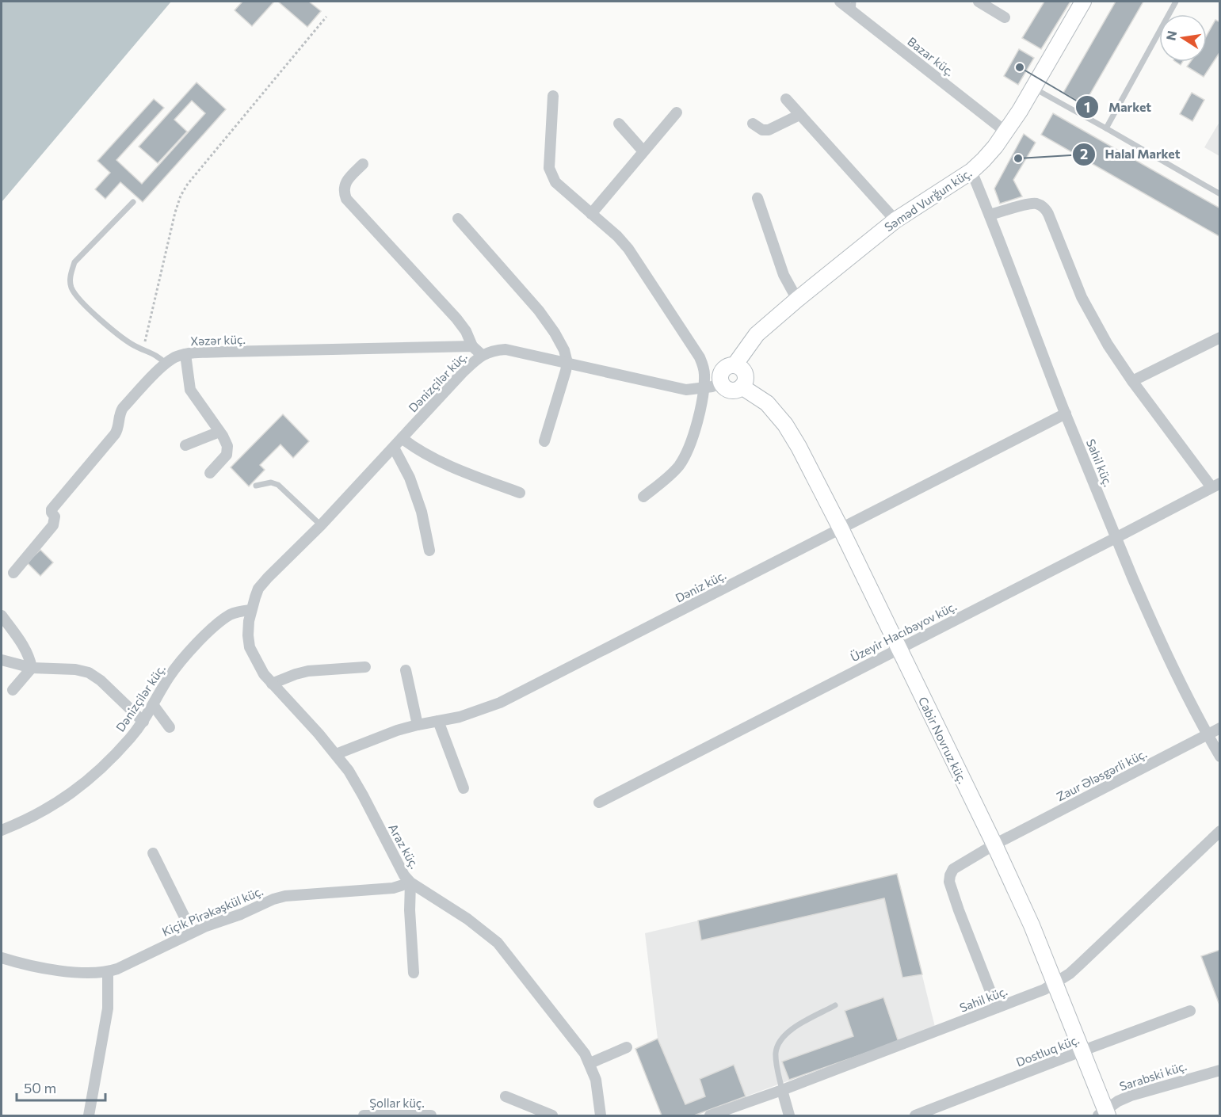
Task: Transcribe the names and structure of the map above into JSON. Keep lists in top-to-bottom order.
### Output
{
  "streets": {
    "main road": ["Səməd Vurğun küç.", "Cabir Novruz küç."],
    "street": [
      "Bazar küç.",
      "Xəzər küç.",
      "Dәnizçilәr küç.",
      "Sahil küç.",
      "Dәniz küç.",
      "Üzeyir Hacıbəyov küç.",
      "Dənizçilər küç.",
      "Zaur Ələsgərli küç.",
      "Araz küç.",
      "Kiçik Pirəkəşkül küç.",
      "Dostluq küç.",
      "Sarabski küç.",
      "Şollar küç."
    ]
  },
  "crossings": [
    ["Bazar küç.", "Səməd Vurğun küç."],
    ["Səməd Vurğun küç.", "Dәnizçilәr küç."],
    ["Səməd Vurğun küç.", "Sahil küç."],
    ["Səməd Vurğun küç.", "Cabir Novruz küç."],
    ["Dәnizçilәr küç.", "Dənizçilər küç."],
    ["Dәnizçilәr küç.", "Cabir Novruz küç."],
    ["Dәnizçilәr küç.", "Araz küç."],
    ["Sahil küç.", "Dәniz küç."],
    ["Sahil küç.", "Üzeyir Hacıbəyov küç."],
    ["Sahil küç.", "Cabir Novruz küç."],
    ["Sahil küç.", "Zaur Ələsgərli küç."],
    ["Dәniz küç.", "Cabir Novruz küç."],
    ["Dәniz küç.", "Araz küç."],
    ["Üzeyir Hacıbəyov küç.", "Cabir Novruz küç."],
    ["Dənizçilər küç.", "Araz küç."],
    ["Cabir Novruz küç.", "Zaur Ələsgərli küç."],
    ["Cabir Novruz küç.", "Dostluq küç."],
    ["Cabir Novruz küç.", "Sarabski küç."],
    ["Araz küç.", "Kiçik Pirəkəşkül küç."]
  ],
  "places": ["Market", "Halal Market"],
  "scale_bar": "50 m",
  "north": "left"
}
